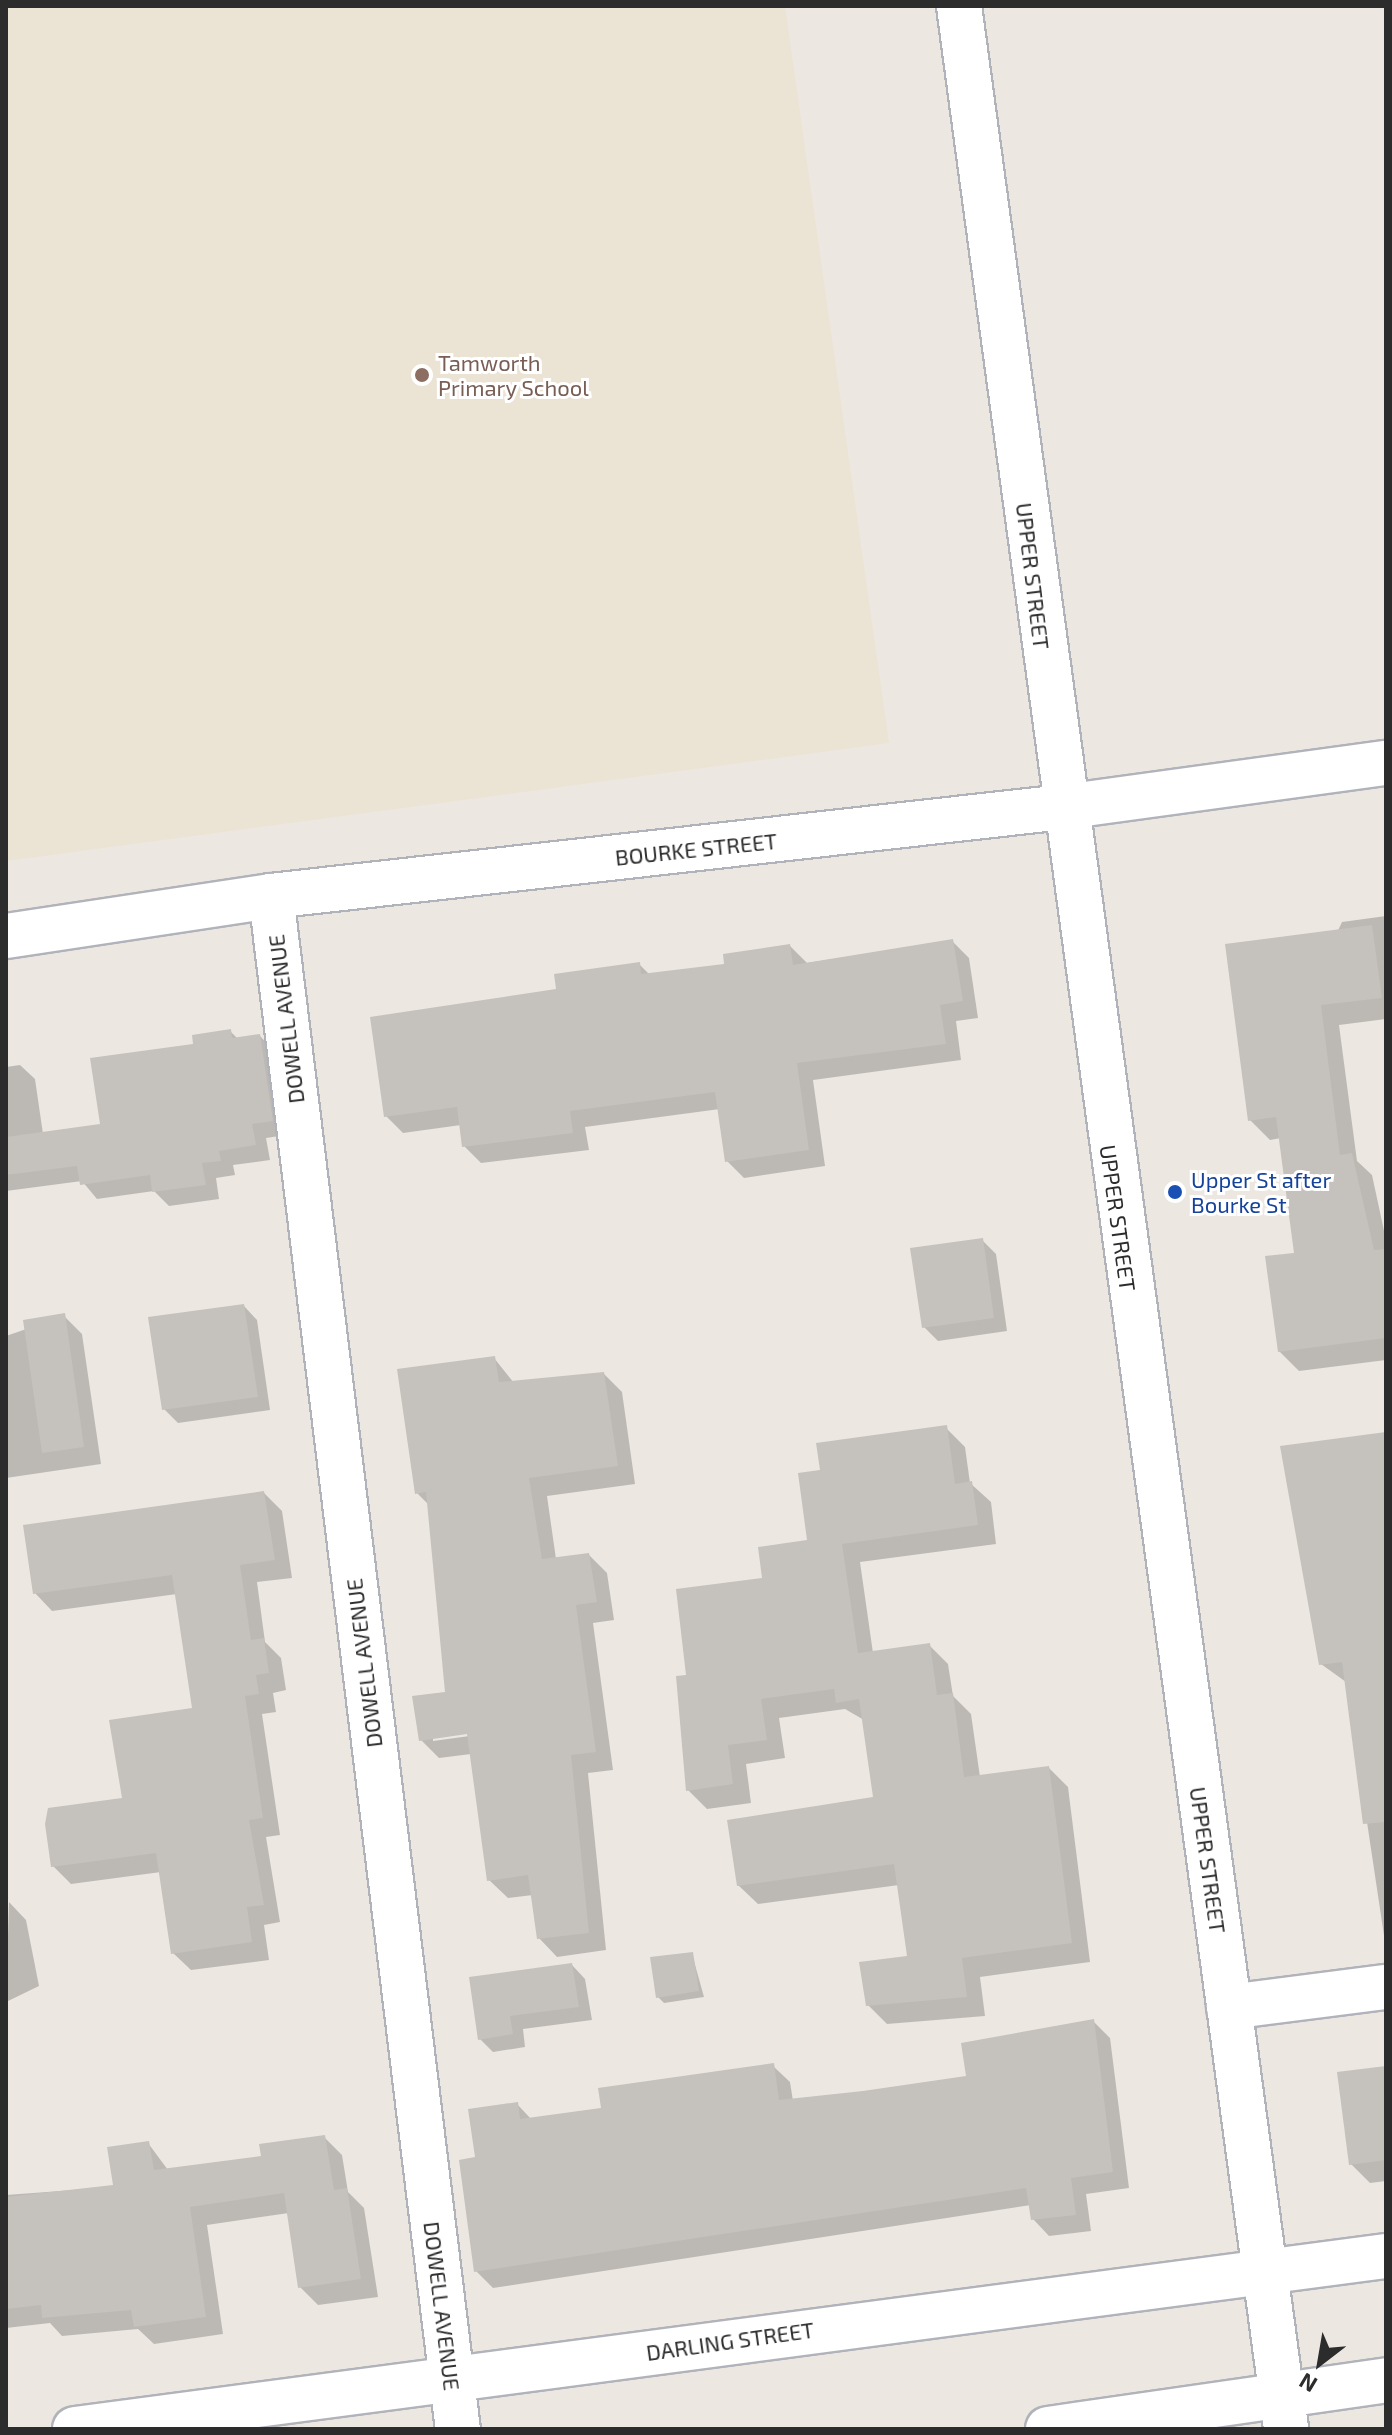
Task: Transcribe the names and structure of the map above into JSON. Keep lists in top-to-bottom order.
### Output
{
  "streets": {
    "street": [
      "UPPER STREET",
      "BOURKE STREET",
      "DOWELL AVENUE",
      "DARLING STREET"
    ]
  },
  "crossings": [
    ["UPPER STREET", "BOURKE STREET"],
    ["UPPER STREET", "DARLING STREET"],
    ["BOURKE STREET", "DOWELL AVENUE"],
    ["DOWELL AVENUE", "DARLING STREET"]
  ],
  "places": ["Tamworth Primary School", "Upper St after Bourke St"],
  "north": "bottom left"
}
